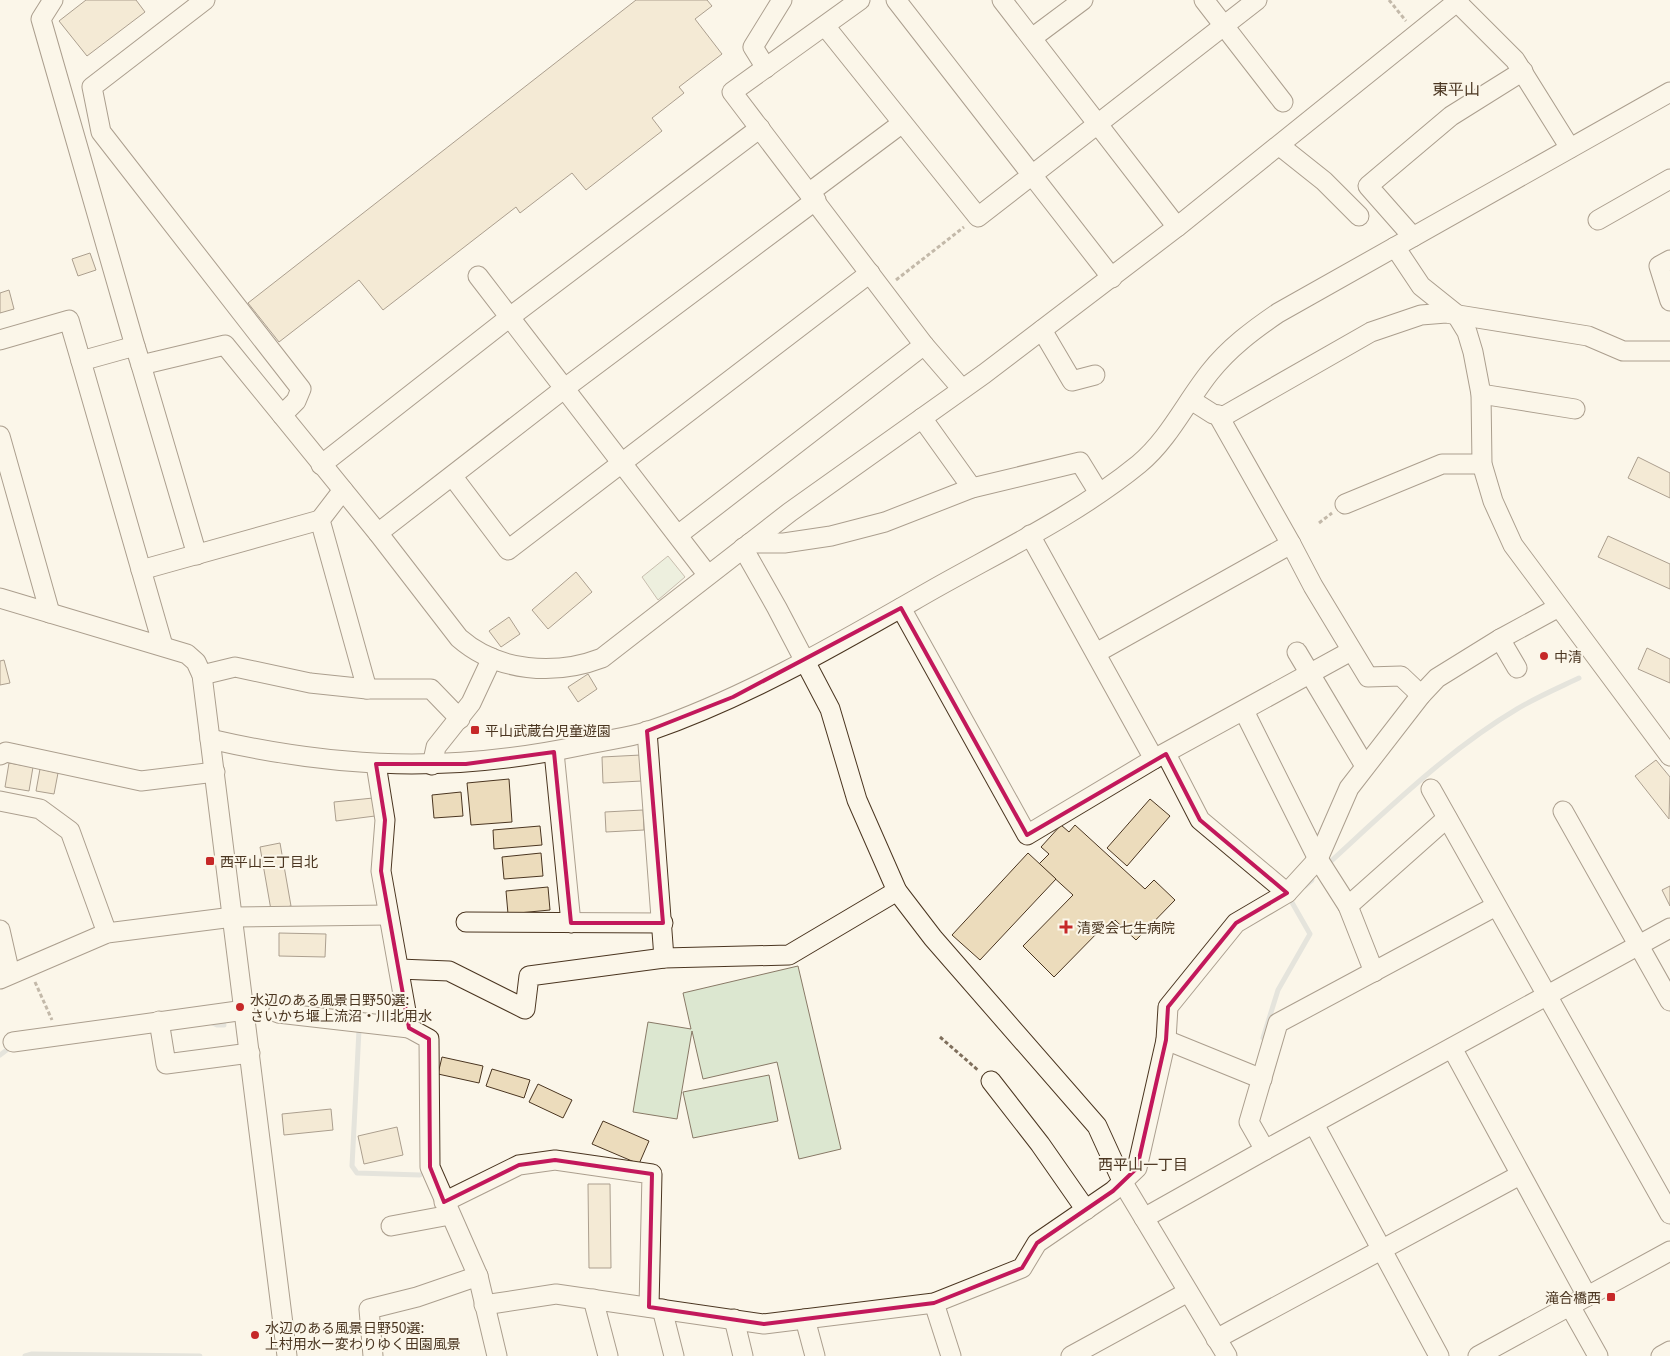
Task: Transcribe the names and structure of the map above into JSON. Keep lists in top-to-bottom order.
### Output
{
  "districts": ["東平山", "西平山一丁目"],
  "places": {
    "other": ["中清", "水辺のある風景日野50選: さいかち堰上流沼・川北用水", "水辺のある風景日野50選: 上村用水ー変わりゆく田園風景"],
    "transit": ["平山武蔵台児童遊園", "西平山三丁目北", "滝合橋西"],
    "health": ["清愛会七生病院"]
  }
}
